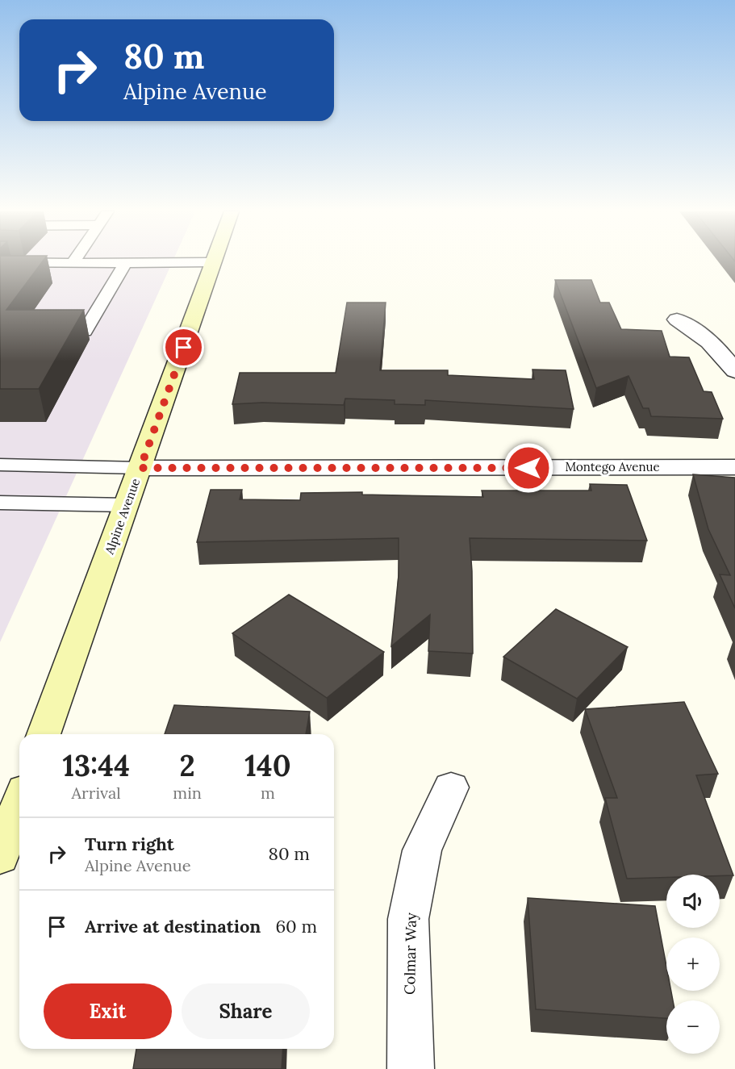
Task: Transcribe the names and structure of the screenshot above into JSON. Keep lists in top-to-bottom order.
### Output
{
  "streets": {
    "street": ["Montego Avenue", "Alpine Avenue", "Colmar Way"]
  },
  "crossings": [
    ["Montego Avenue", "Alpine Avenue"]
  ],
  "page": {
    "turn": ["80 m", "Alpine Avenue"],
    "eta": [
      "13:44",
      "Arrival",
      "2",
      "min",
      "140",
      "m"
    ],
    "list": [
      {
        "name": "Turn right",
        "note": "Alpine Avenue",
        "value": "80 m"
      },
      {
        "name": "Arrive at destination",
        "value": "60 m"
      }
    ],
    "map_buttons": ["+", "−"],
    "buttons": ["Exit", "Share"]
  }
}
